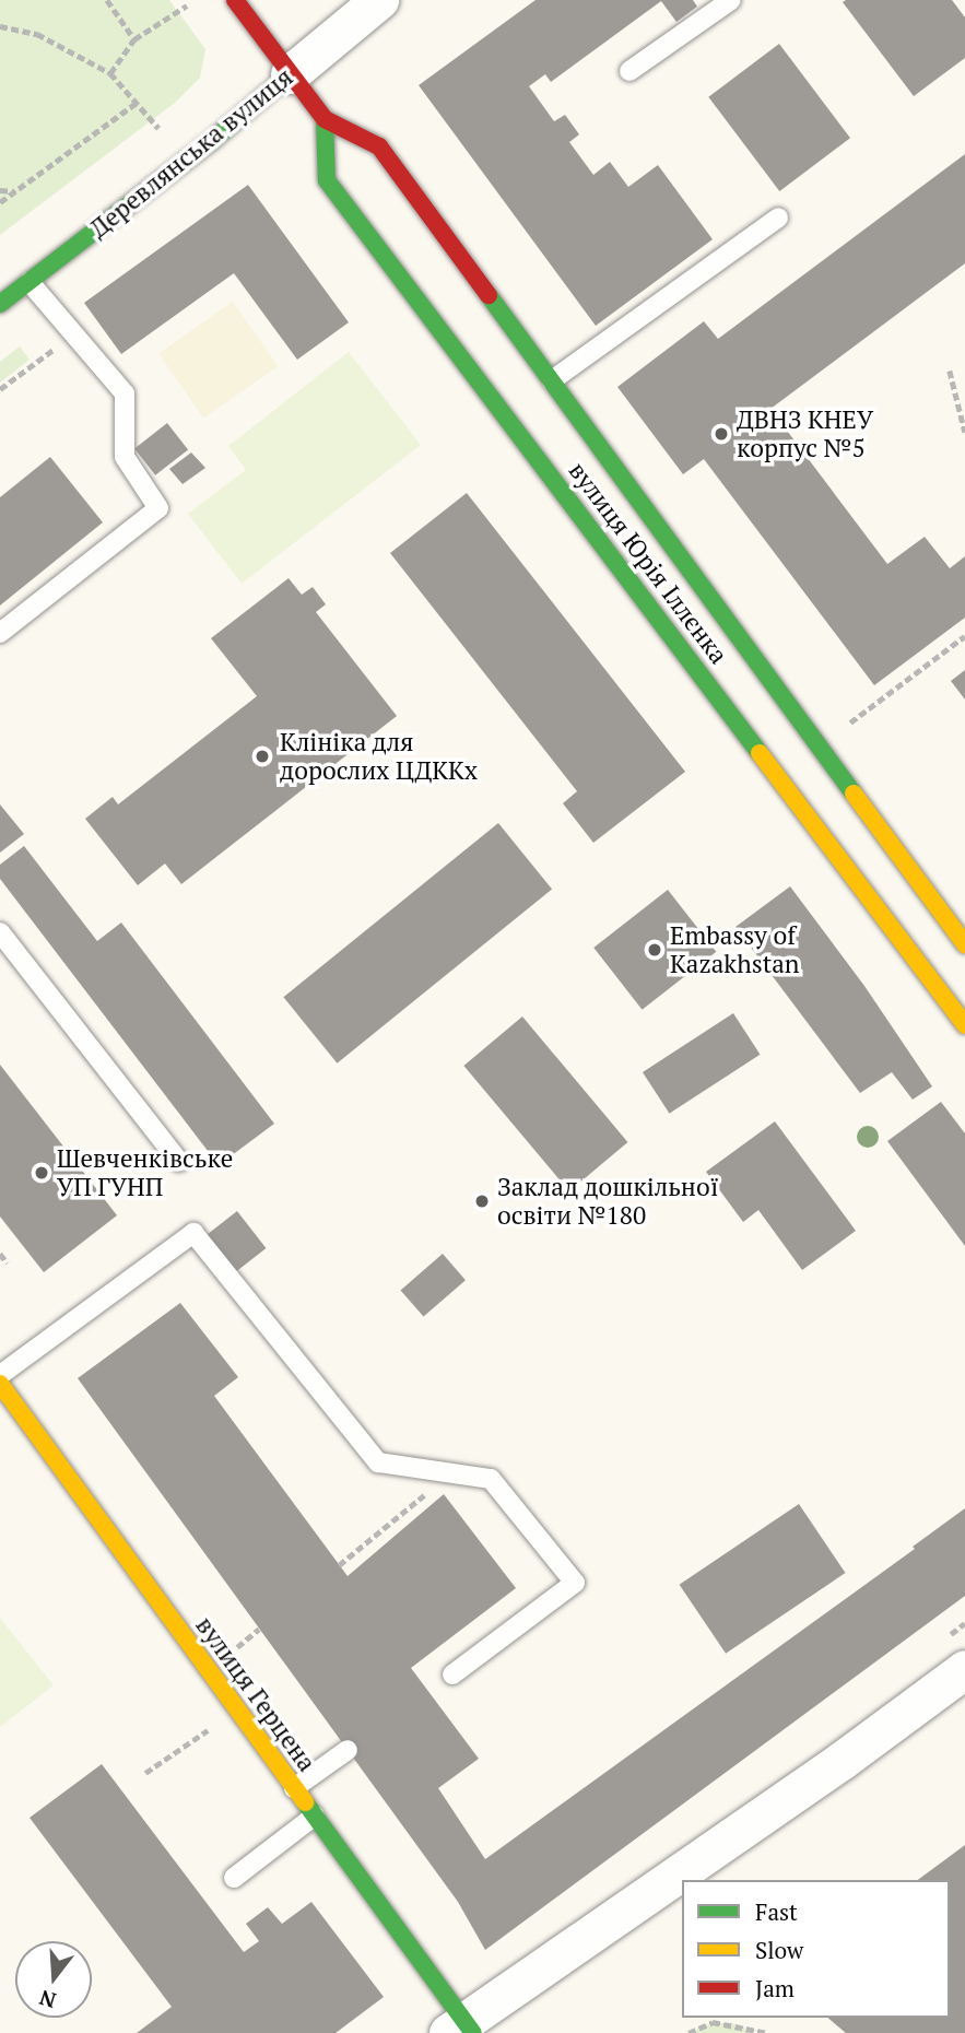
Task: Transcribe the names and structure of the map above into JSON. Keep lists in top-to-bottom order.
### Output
{
  "streets": {
    "main road": ["Деревлянська вулиця", "вулиця Юрія Іллєнка", "вулиця Герцена"]
  },
  "crossings": [
    ["Деревлянська вулиця", "вулиця Юрія Іллєнка"]
  ],
  "places": [
    "ДВНЗ КНЕУ корпус №5",
    "Клініка для дорослих ЦДККх",
    "Embassy of Kazakhstan",
    "Шевченківське УП ГУНП",
    "Заклад дошкільної освіти №180"
  ],
  "legend": ["Fast", "Slow", "Jam"],
  "north": "bottom"
}
